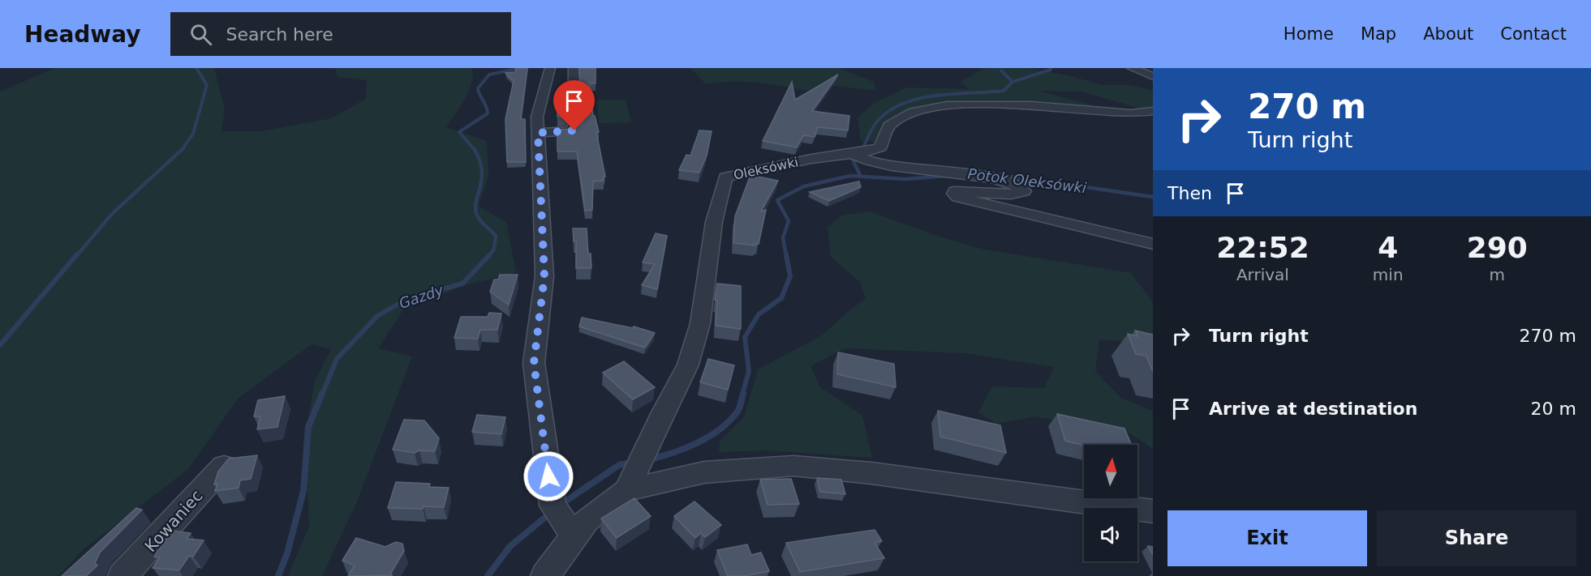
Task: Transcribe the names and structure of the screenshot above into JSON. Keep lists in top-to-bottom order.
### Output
{
  "streets": {
    "street": ["Oleksówki", "Kowaniec"]
  },
  "water": ["Potok Oleksówki", "Gazdy"],
  "north": "top",
  "page": {
    "header": "Headway",
    "search": "Search here",
    "nav": [
      "Home",
      "Map",
      "About",
      "Contact"
    ],
    "turn": ["270 m", "Turn right"],
    "then": "Then",
    "eta": [
      "22:52",
      "Arrival",
      "4",
      "min",
      "290",
      "m"
    ],
    "list": [
      {
        "name": "Turn right",
        "value": "270 m"
      },
      {
        "name": "Arrive at destination",
        "value": "20 m"
      }
    ],
    "buttons": ["Exit", "Share"]
  }
}
